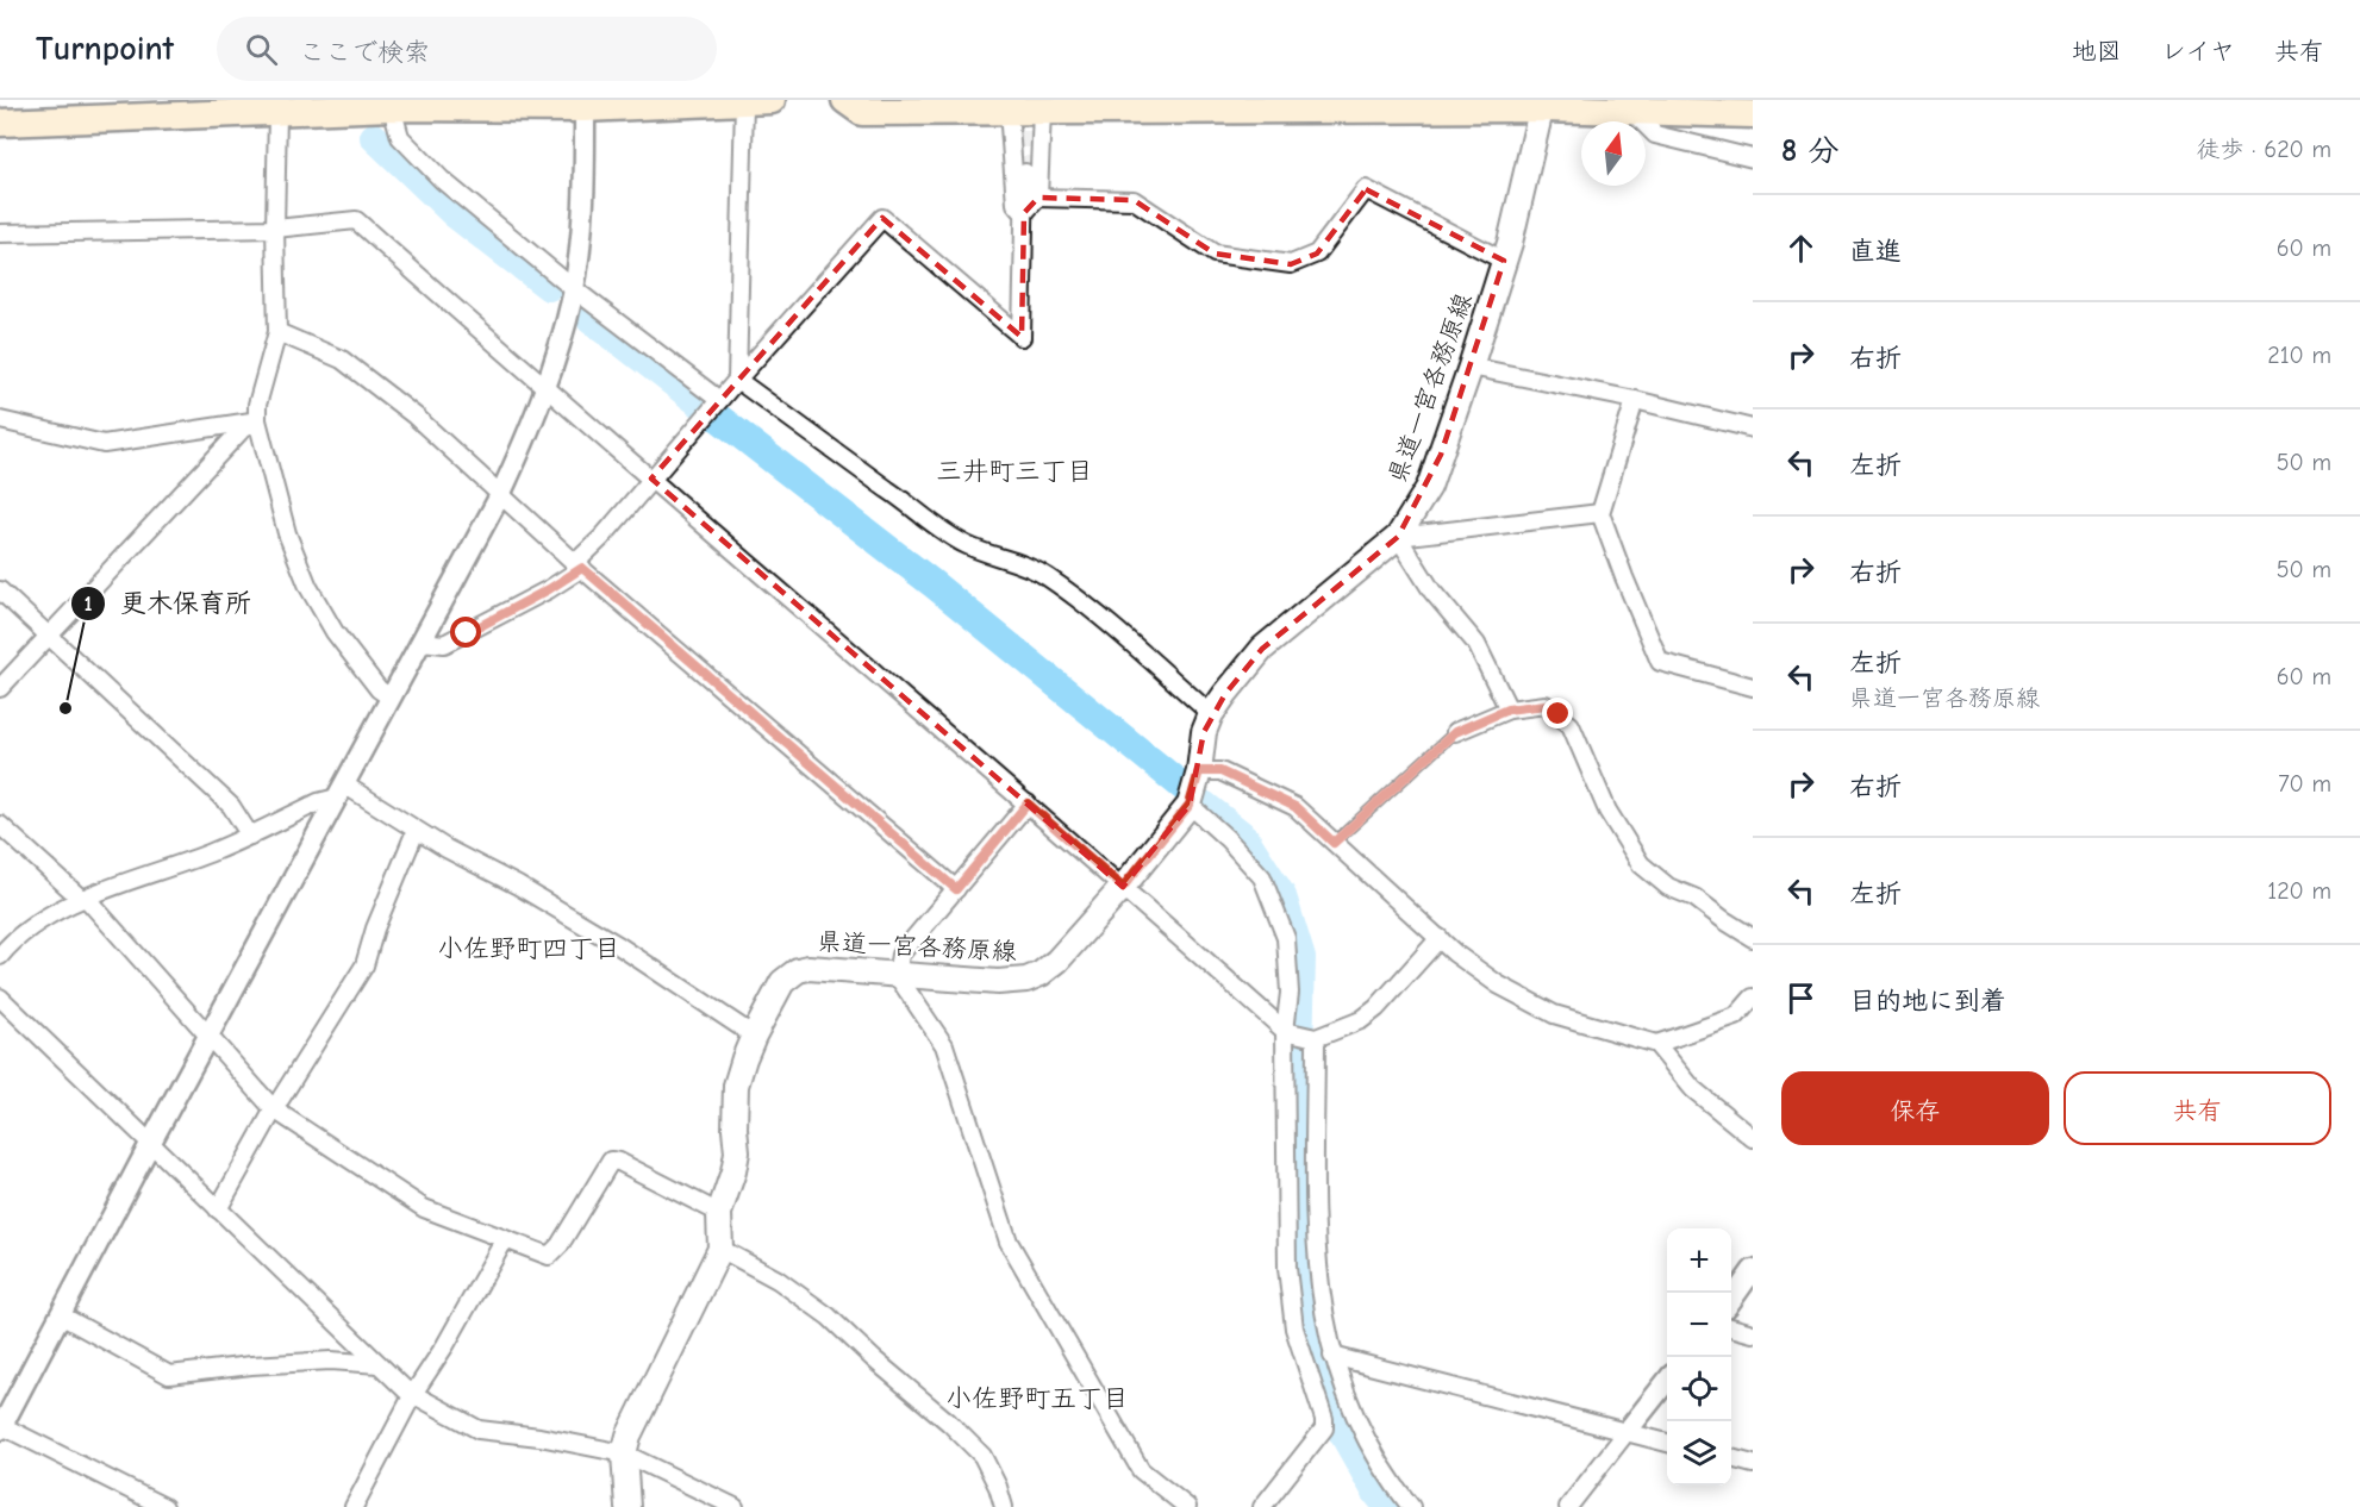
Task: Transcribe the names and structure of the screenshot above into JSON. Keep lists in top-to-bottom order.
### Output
{
  "streets": {
    "main road": ["県道一宮各務原線"]
  },
  "districts": ["三井町三丁目", "小佐野町四丁目", "小佐野町五丁目"],
  "places": ["更木保育所"],
  "north": "top",
  "page": {
    "header": "Turnpoint",
    "search": "ここで検索",
    "nav": ["地図", "レイヤ", "共有"],
    "heading": ["8 分", "徒歩 · 620 m"],
    "list": [
      ["直進", "60 m"],
      ["右折", "210 m"],
      ["左折", "50 m"],
      ["右折", "50 m"],
      ["左折", "県道一宮各務原線", "60 m"],
      ["右折", "70 m"],
      ["左折", "120 m"],
      "目的地に到着"
    ],
    "buttons": ["保存", "共有"],
    "map_buttons": ["+", "−"]
  }
}
